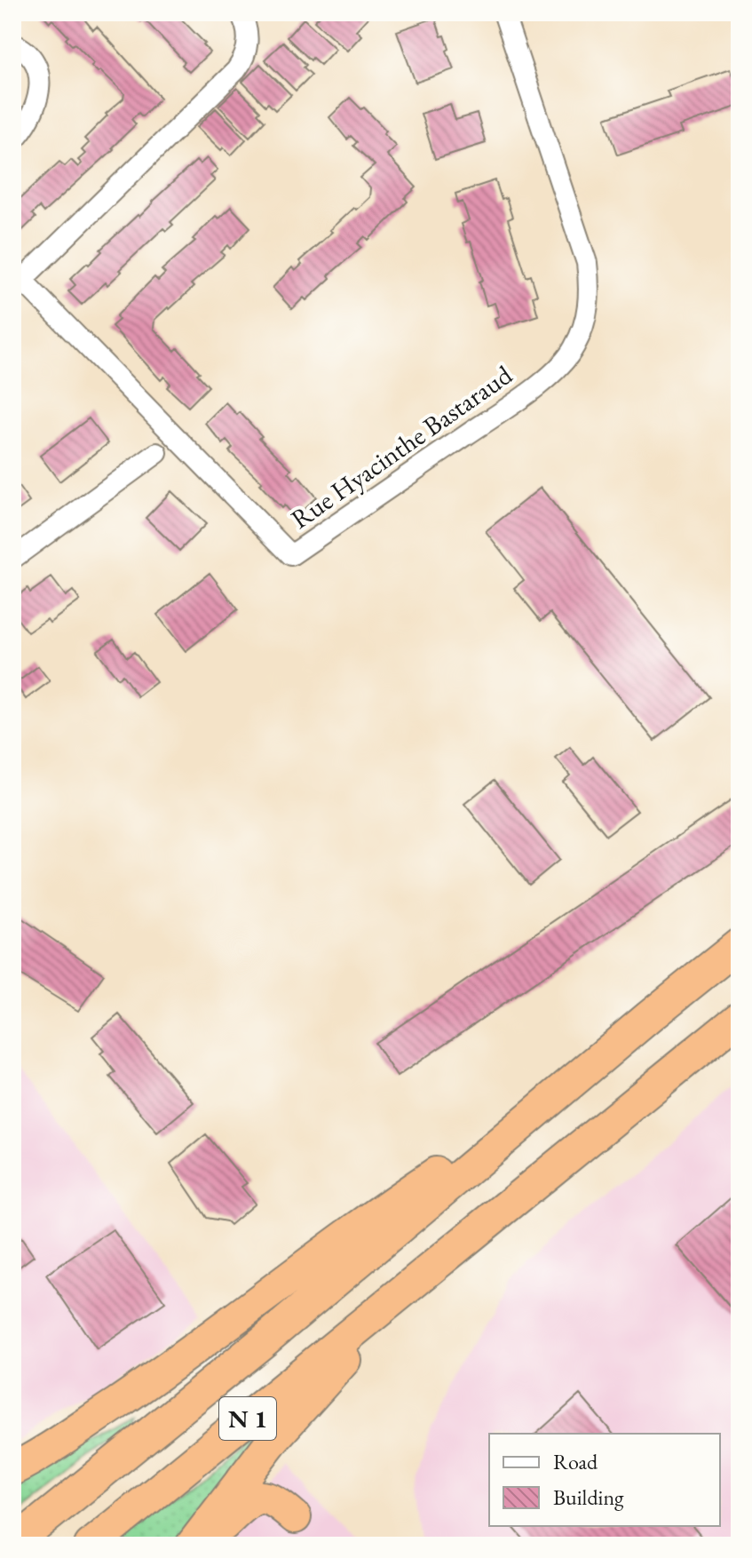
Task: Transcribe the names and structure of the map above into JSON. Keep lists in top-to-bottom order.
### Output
{
  "streets": {
    "highway": ["N 1"],
    "street": ["Rue Hyacinthe Bastaraud"]
  },
  "legend": ["Road", "Building"]
}
